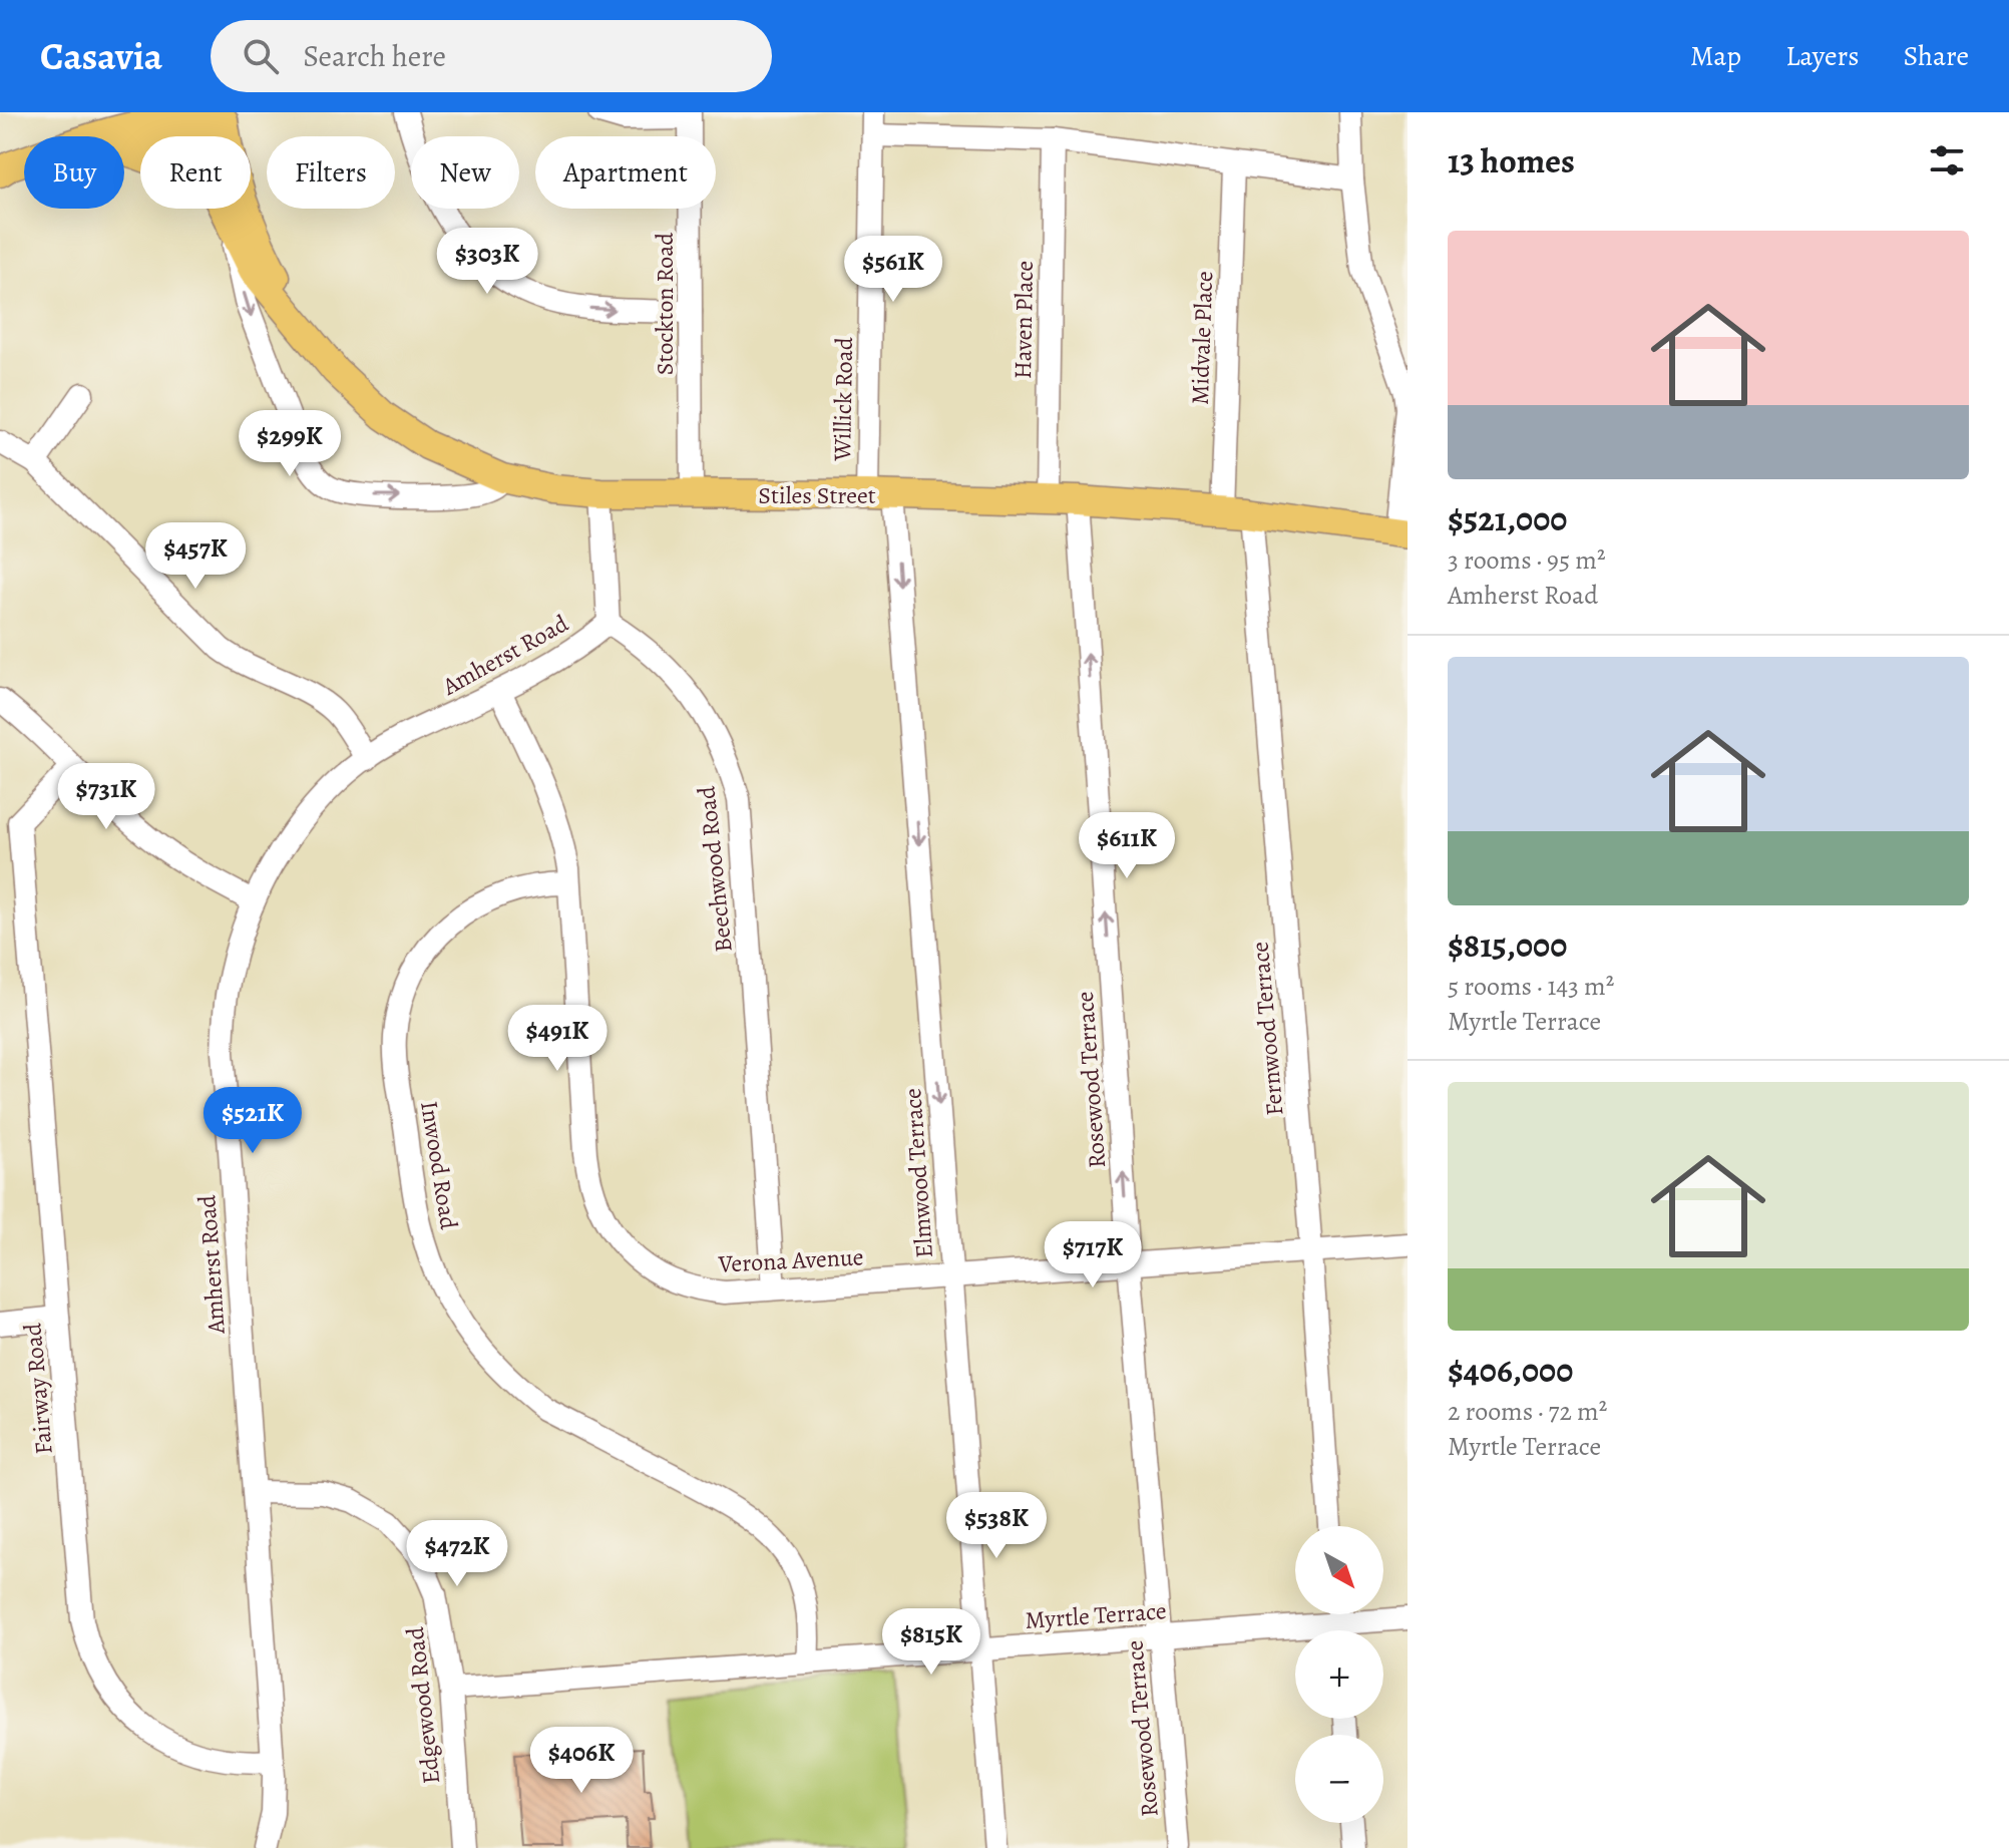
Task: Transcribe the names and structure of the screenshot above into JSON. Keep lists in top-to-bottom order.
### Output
{
  "streets": {
    "main road": ["Stiles Street"],
    "street": [
      "Stockton Road",
      "Haven Place",
      "Midvale Place",
      "Willick Road",
      "Amherst Road",
      "Beechwood Road",
      "Fernwood Terrace",
      "Rosewood Terrace",
      "Inwood Road",
      "Elmwood Terrace",
      "Verona Avenue",
      "Fairway Road",
      "Myrtle Terrace",
      "Edgewood Road"
    ]
  },
  "crossings": [
    ["Stockton Road", "Stiles Street"],
    ["Haven Place", "Stiles Street"],
    ["Midvale Place", "Stiles Street"],
    ["Willick Road", "Stiles Street"],
    ["Willick Road", "Elmwood Terrace"],
    ["Stiles Street", "Fernwood Terrace"],
    ["Stiles Street", "Rosewood Terrace"],
    ["Stiles Street", "Elmwood Terrace"],
    ["Amherst Road", "Beechwood Road"],
    ["Amherst Road", "Verona Avenue"],
    ["Amherst Road", "Fairway Road"],
    ["Amherst Road", "Edgewood Road"],
    ["Beechwood Road", "Verona Avenue"],
    ["Fernwood Terrace", "Verona Avenue"],
    ["Rosewood Terrace", "Verona Avenue"],
    ["Rosewood Terrace", "Myrtle Terrace"],
    ["Inwood Road", "Verona Avenue"],
    ["Inwood Road", "Myrtle Terrace"],
    ["Elmwood Terrace", "Verona Avenue"],
    ["Elmwood Terrace", "Myrtle Terrace"],
    ["Myrtle Terrace", "Edgewood Road"]
  ],
  "one_way": ["Rosewood Terrace", "Elmwood Terrace"],
  "north": "bottom right",
  "page": {
    "header": "Casavia",
    "search": "Search here",
    "nav": ["Map", "Layers", "Share"],
    "heading": "13 homes",
    "chip": [
      "Buy",
      "Rent",
      "Filters",
      "New",
      "Apartment"
    ],
    "list": [
      {
        "name": "$521,000",
        "note": "3 rooms · 95 m² · Amherst Road"
      },
      {
        "name": "$815,000",
        "note": "5 rooms · 143 m² · Myrtle Terrace"
      },
      {
        "name": "$406,000",
        "note": "2 rooms · 72 m² · Myrtle Terrace"
      }
    ],
    "price": [
      "$303K",
      "$561K",
      "$299K",
      "$457K",
      "$731K",
      "$611K",
      "$491K",
      "$521K",
      "$717K",
      "$538K",
      "$472K",
      "$815K",
      "$406K"
    ],
    "map_buttons": ["+", "−"]
  }
}
